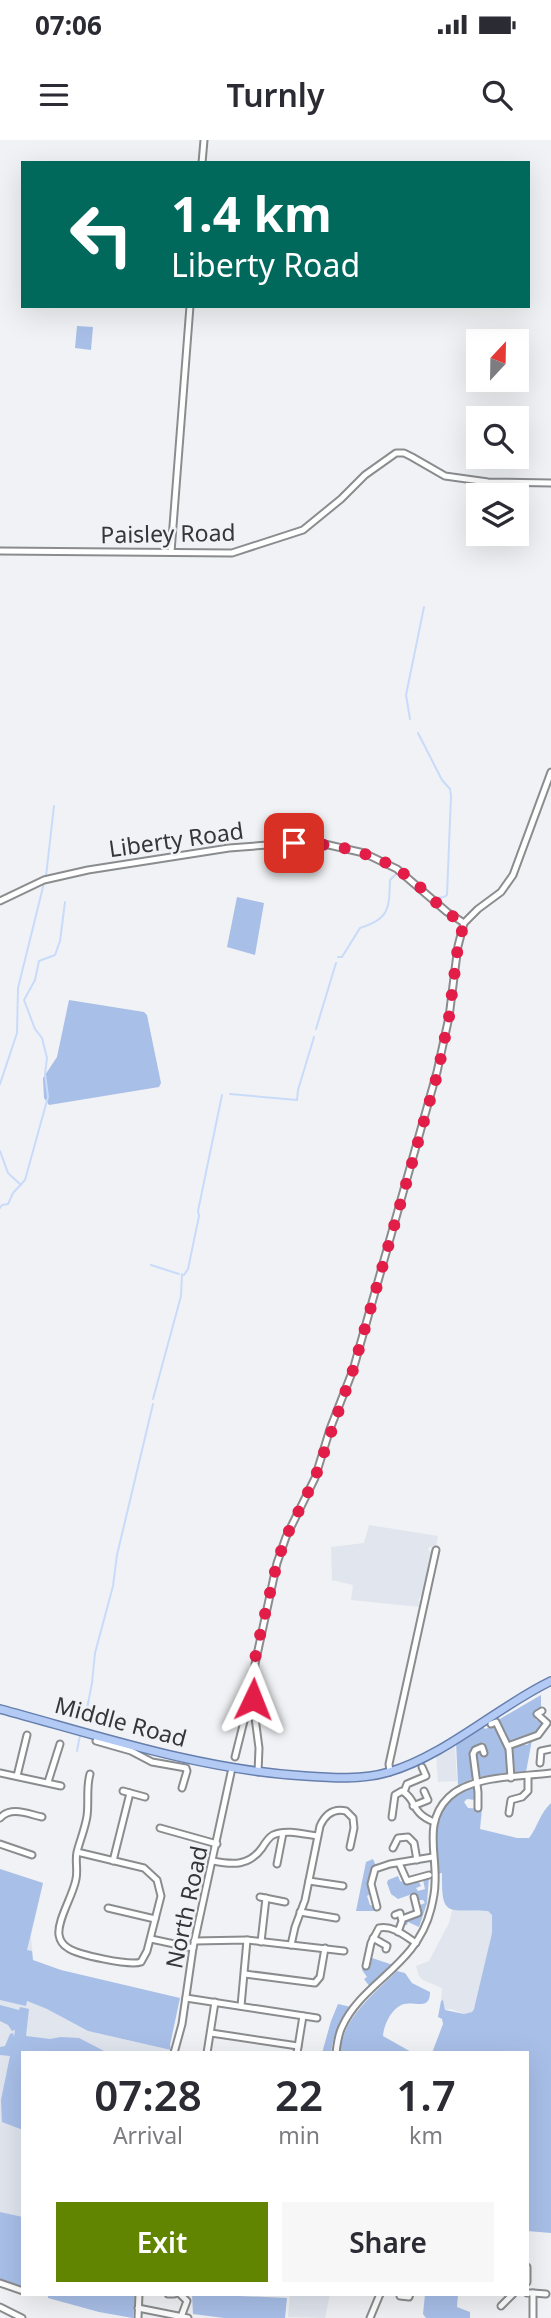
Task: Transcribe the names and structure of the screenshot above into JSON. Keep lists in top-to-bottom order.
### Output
{
  "streets": {
    "main road": ["Middle Road"],
    "street": ["Paisley Road", "Liberty Road", "North Road"]
  },
  "crossings": [
    ["Middle Road", "North Road"]
  ],
  "north": "top",
  "page": {
    "status": "07:06",
    "header": "Turnly",
    "turn": ["1.4 km", "Liberty Road"],
    "eta": [
      "07:28",
      "Arrival",
      "22",
      "min",
      "1.7",
      "km"
    ],
    "buttons": ["Exit", "Share"]
  }
}
